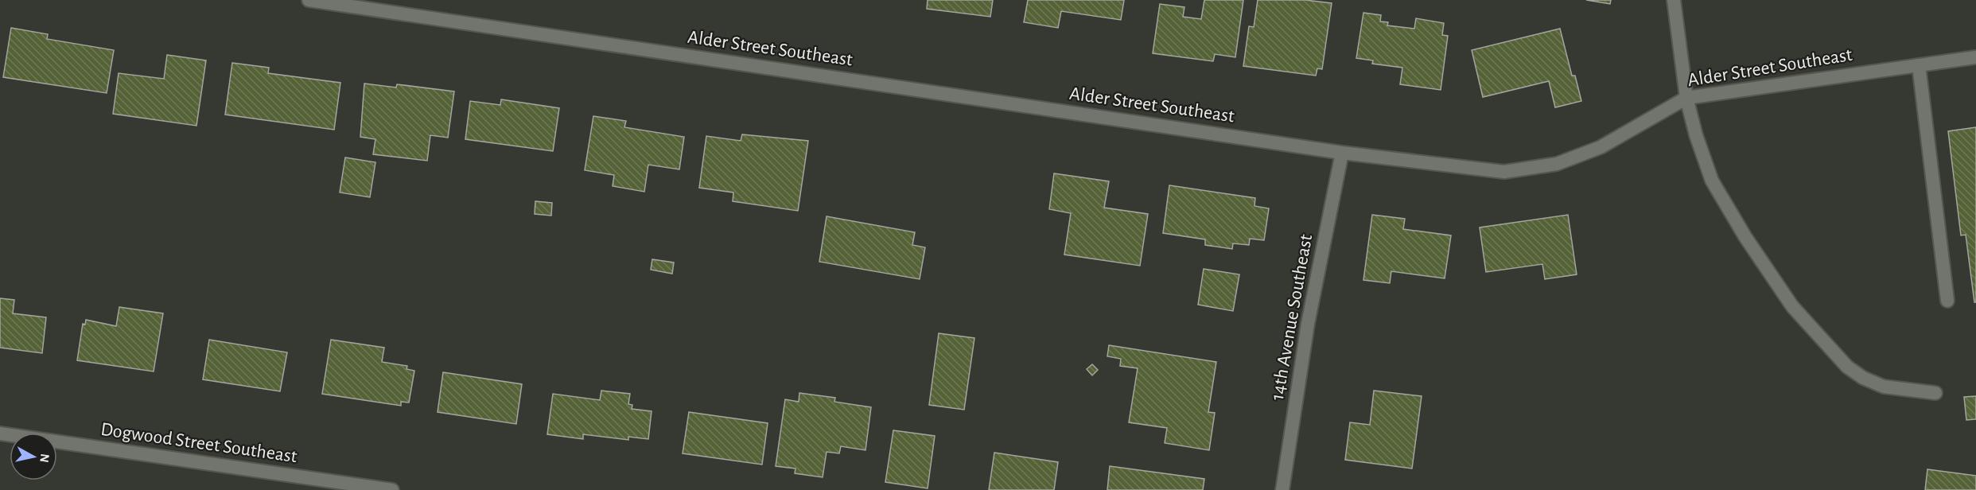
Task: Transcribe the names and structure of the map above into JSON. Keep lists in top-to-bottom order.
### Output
{
  "streets": {
    "street": ["Alder Street Southeast", "14th Avenue Southeast", "Dogwood Street Southeast"]
  },
  "crossings": [
    ["Alder Street Southeast", "14th Avenue Southeast"]
  ],
  "north": "right"
}
